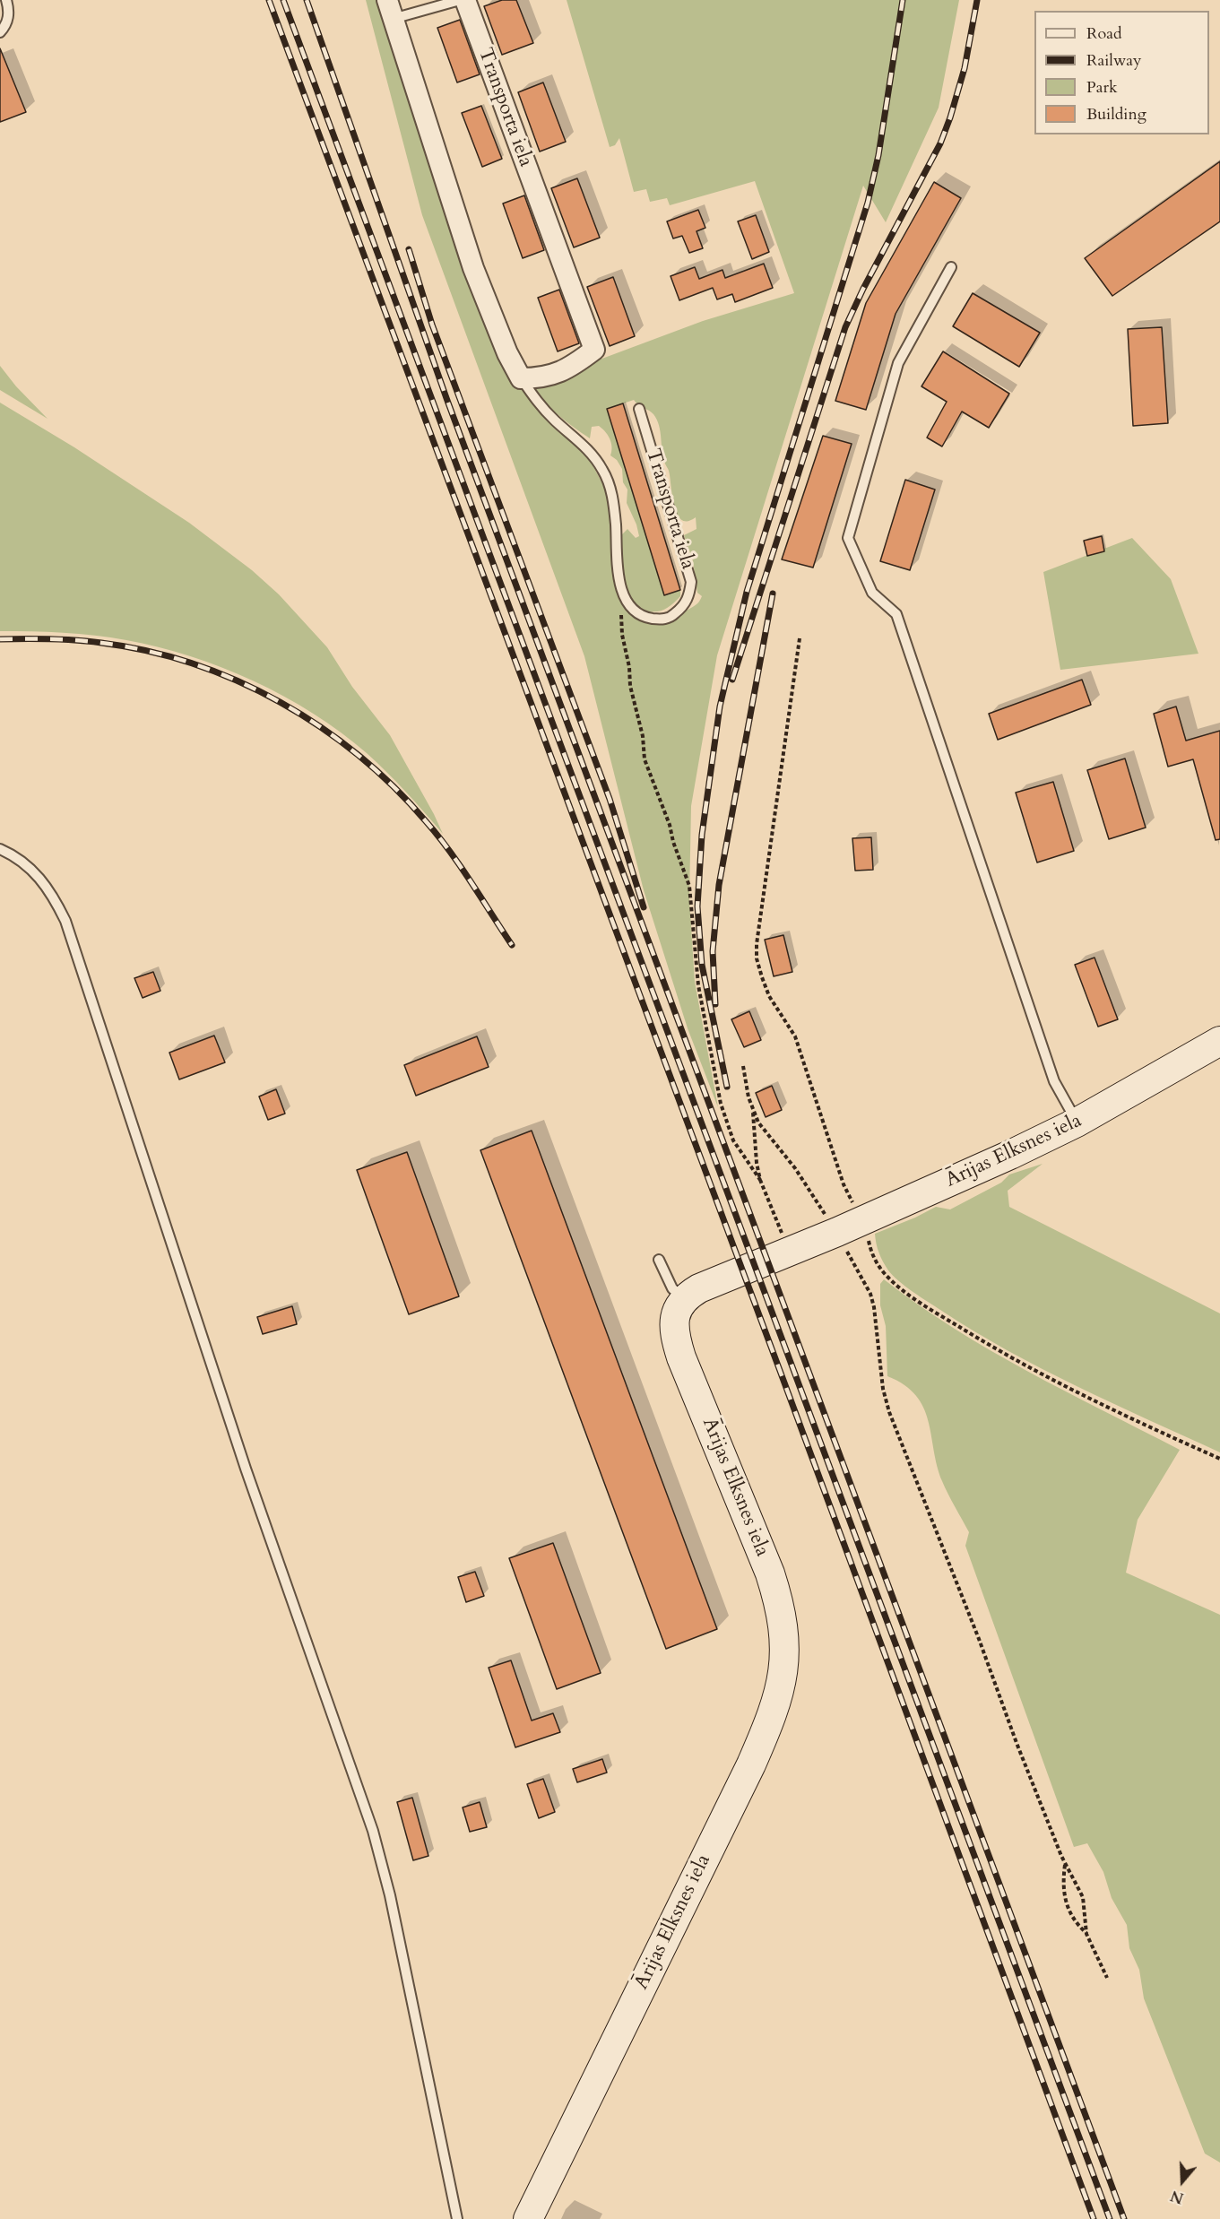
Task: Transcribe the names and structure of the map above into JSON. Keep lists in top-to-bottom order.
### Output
{
  "streets": {
    "street": ["Transporta iela", "Ārijas Elksnes iela"]
  },
  "legend": [
    "Road",
    "Railway",
    "Park",
    "Building"
  ],
  "north": "bottom"
}
